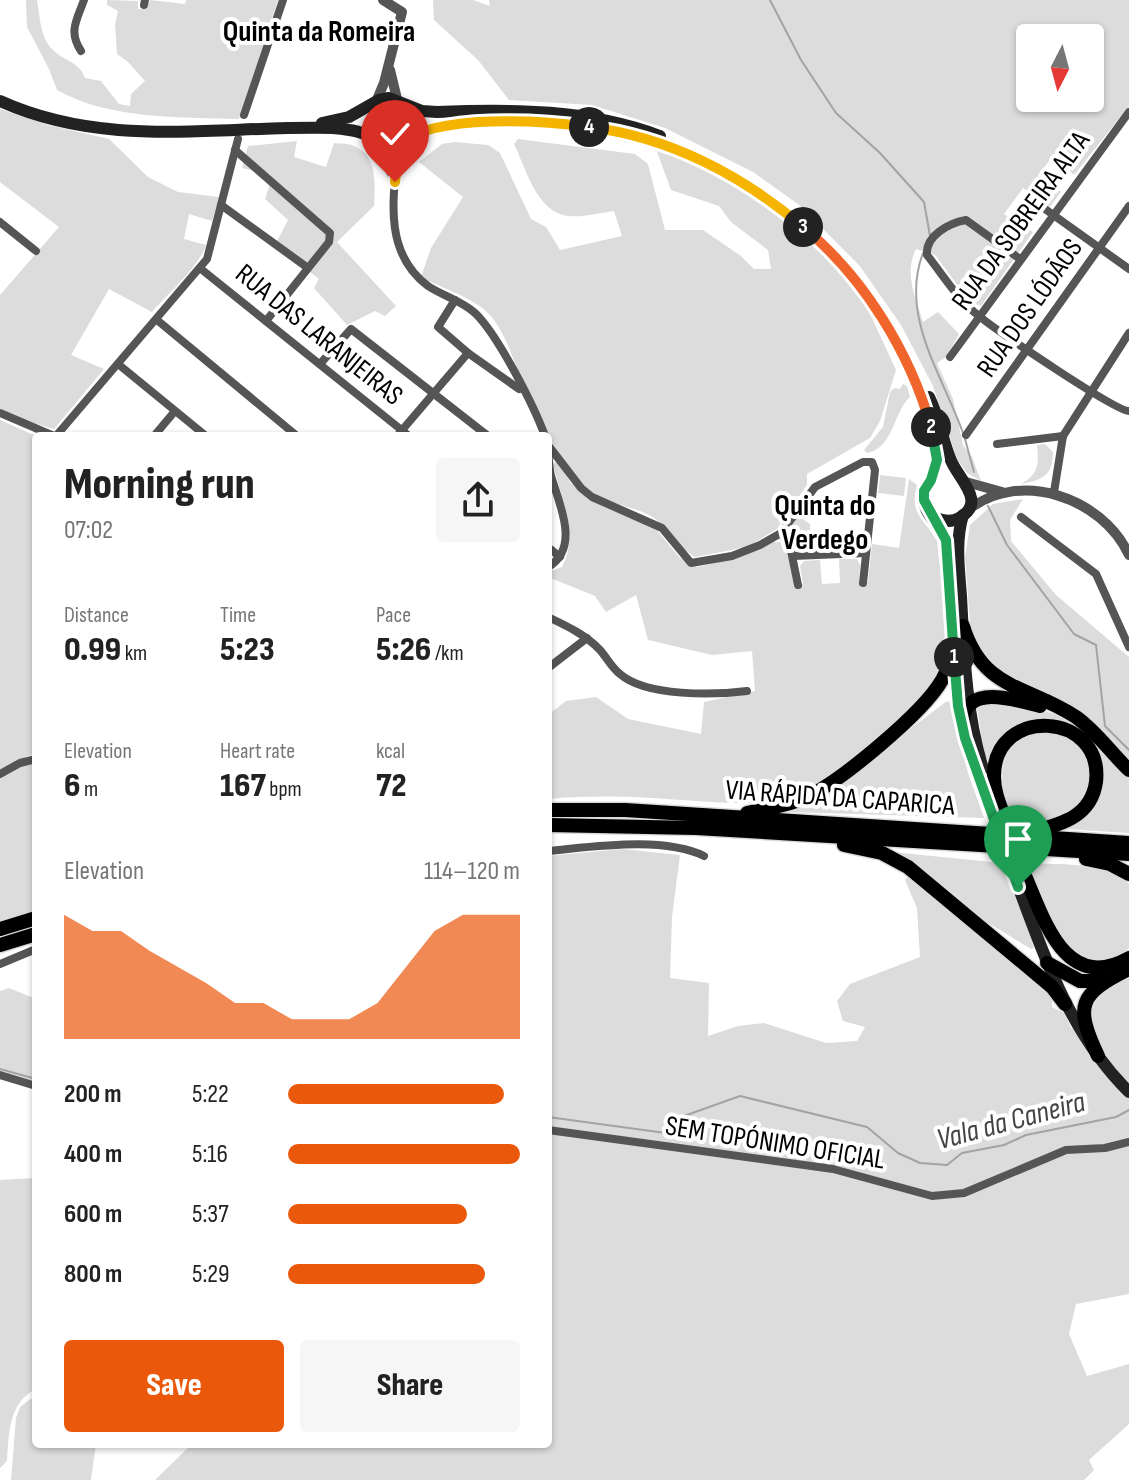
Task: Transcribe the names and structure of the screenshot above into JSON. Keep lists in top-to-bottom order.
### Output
{
  "streets": {
    "highway": ["VIA RÁPIDA DA CAPARICA"],
    "street": [
      "RUA DA SOBREIRA ALTA",
      "RUA DOS LÓDÃOS",
      "RUA DAS LARANJEIRAS",
      "SEM TOPÓNIMO OFICIAL"
    ]
  },
  "districts": ["Quinta da Romeira", "Quinta do Verdego"],
  "water": ["Vala da Caneira"],
  "north": "bottom",
  "page": {
    "pins": [
      "4",
      "3",
      "2",
      "1"
    ],
    "heading": ["Morning run", "07:02"],
    "stats": [
      ["Distance", "0.99 km"],
      ["Time", "5:23"],
      ["Pace", "5:26 /km"],
      ["Elevation", "6 m"],
      ["Heart rate", "167 bpm"],
      ["kcal", "72"]
    ],
    "chart": ["Elevation", "114–120 m"],
    "list": [
      {
        "name": "200 m",
        "note": "5:22"
      },
      {
        "name": "400 m",
        "note": "5:16"
      },
      {
        "name": "600 m",
        "note": "5:37"
      },
      {
        "name": "800 m",
        "note": "5:29"
      }
    ],
    "buttons": ["Save", "Share"]
  }
}
